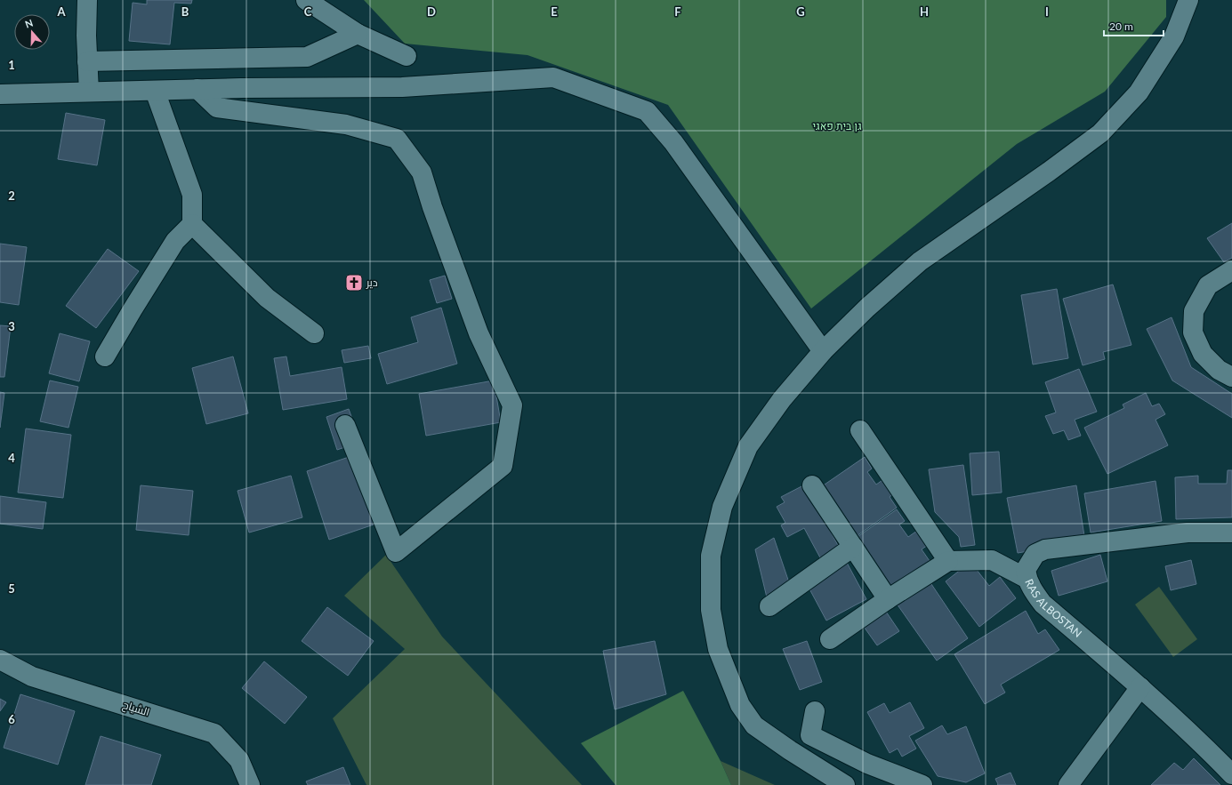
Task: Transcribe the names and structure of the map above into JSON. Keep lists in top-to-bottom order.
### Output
{
  "streets": {
    "street": ["RAS ALBOSTAN", "الشياح"]
  },
  "parks": ["גן בית פאגי"],
  "places": {
    "church": ["دير"]
  },
  "scale_bar": "20 m",
  "north": "top",
  "grid": {
    "columns": [
      "A",
      "B",
      "C",
      "D",
      "E",
      "F",
      "G",
      "H",
      "I"
    ],
    "rows": [
      "1",
      "2",
      "3",
      "4",
      "5",
      "6"
    ]
  }
}
